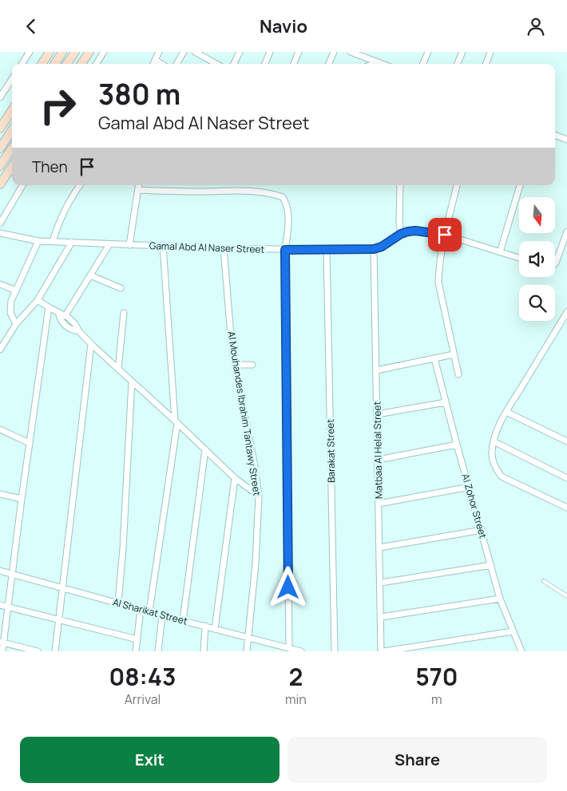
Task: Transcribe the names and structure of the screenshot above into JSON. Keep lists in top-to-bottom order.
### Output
{
  "streets": {
    "street": [
      "Gamal Abd Al Naser Street",
      "Al Mouhandes Ibrahim Tantawy Street",
      "Matbaa Al Helal Street",
      "Barakat Street",
      "Al Zohor Street",
      "Al Sharikat Street"
    ]
  },
  "crossings": [
    ["Gamal Abd Al Naser Street", "Al Mouhandes Ibrahim Tantawy Street"],
    ["Gamal Abd Al Naser Street", "Matbaa Al Helal Street"],
    ["Gamal Abd Al Naser Street", "Barakat Street"],
    ["Al Mouhandes Ibrahim Tantawy Street", "Al Sharikat Street"]
  ],
  "north": "bottom",
  "page": {
    "header": "Navio",
    "turn": ["380 m", "Gamal Abd Al Naser Street"],
    "then": "Then",
    "eta": [
      "08:43",
      "Arrival",
      "2",
      "min",
      "570",
      "m"
    ],
    "buttons": ["Exit", "Share"]
  }
}
